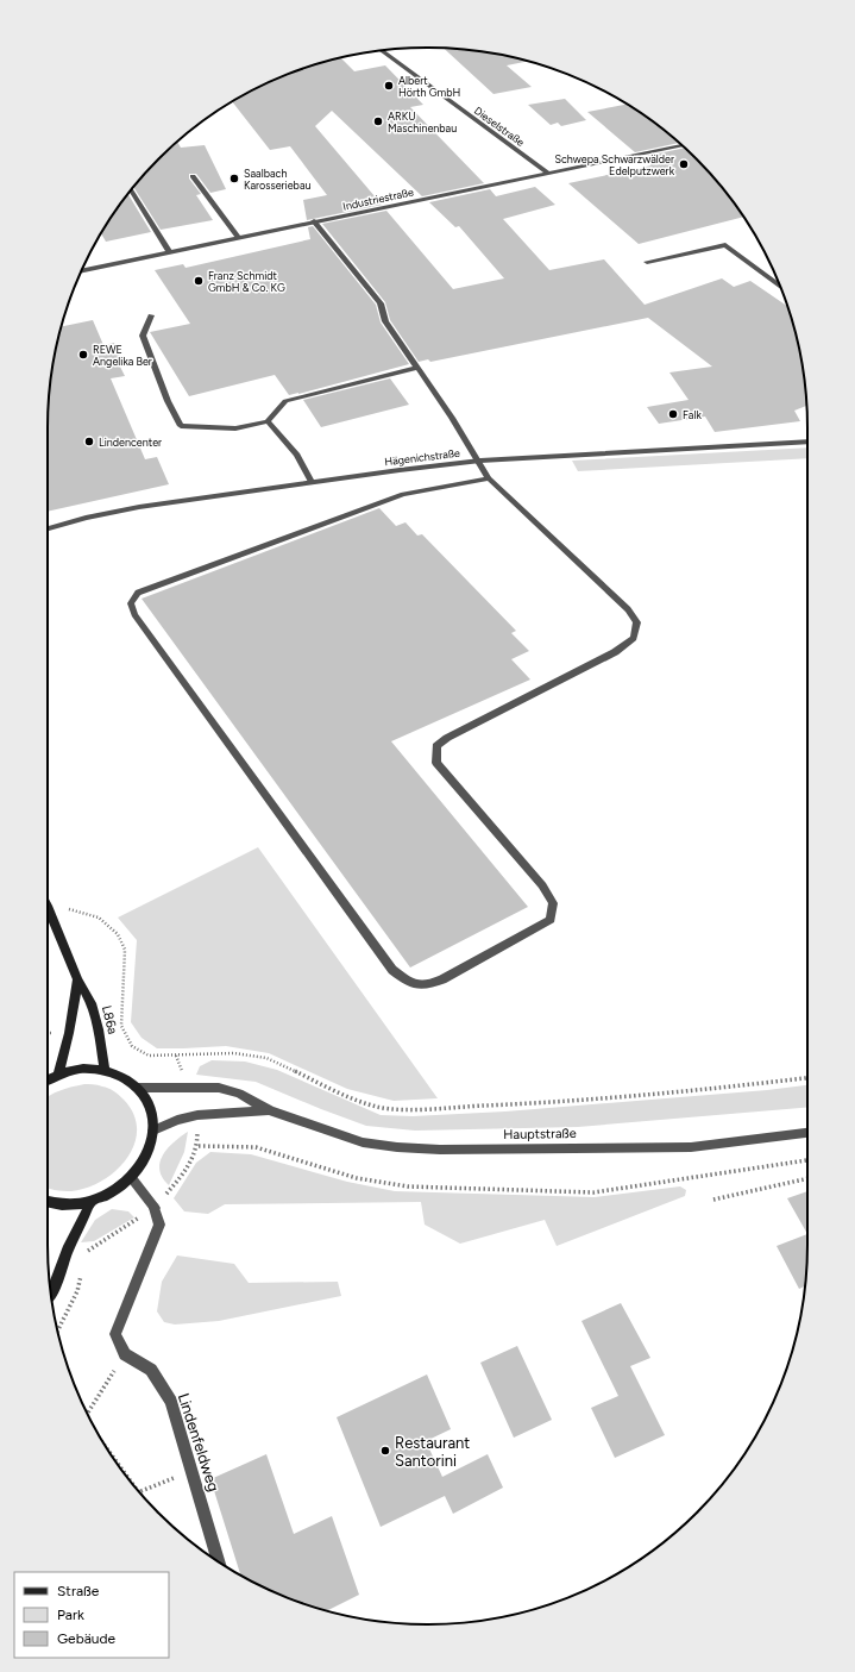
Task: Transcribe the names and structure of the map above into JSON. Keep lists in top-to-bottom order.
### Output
{
  "streets": {
    "main road": ["L86a"],
    "street": [
      "Dieselstraße",
      "Industriestraße",
      "Hägenichstraße",
      "Hauptstraße",
      "Lindenfeldweg"
    ]
  },
  "crossings": [
    ["Dieselstraße", "Industriestraße"]
  ],
  "places": [
    "Albert Hörth GmbH",
    "ARKU Maschinenbau",
    "Schwepa Schwarzwälder Edelputzwerk",
    "Saalbach Karosseriebau",
    "Franz Schmidt GmbH & Co. KG",
    "REWE Angelika Ber",
    "Falk",
    "Lindencenter",
    "Restaurant Santorini"
  ],
  "legend": ["Straße", "Park", "Gebäude"]
}
